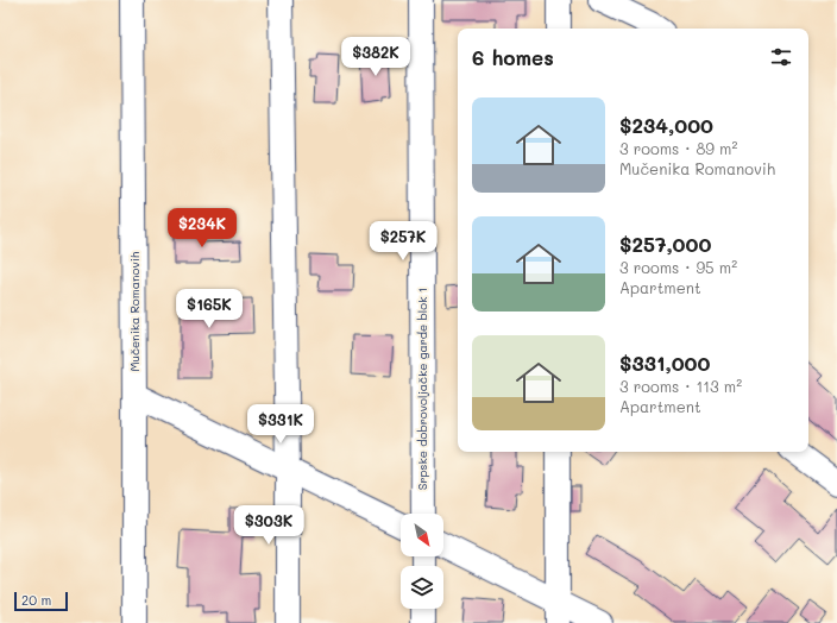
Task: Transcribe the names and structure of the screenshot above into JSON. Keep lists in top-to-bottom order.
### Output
{
  "streets": {
    "street": ["Mučenika Romanovih", "Srpske dobrovoljačke garde blok 1"]
  },
  "scale_bar": "20 m",
  "north": "bottom right",
  "page": {
    "heading": "6 homes",
    "price": [
      "$382K",
      "$234K",
      "$257K",
      "$165K",
      "$331K",
      "$303K"
    ],
    "list": [
      {
        "name": "$234,000",
        "note": "3 rooms · 89 m² · Mučenika Romanovih"
      },
      {
        "name": "$257,000",
        "note": "3 rooms · 95 m² · Apartment"
      },
      {
        "name": "$331,000",
        "note": "3 rooms · 113 m² · Apartment"
      }
    ],
    "scale": "20 m"
  }
}
